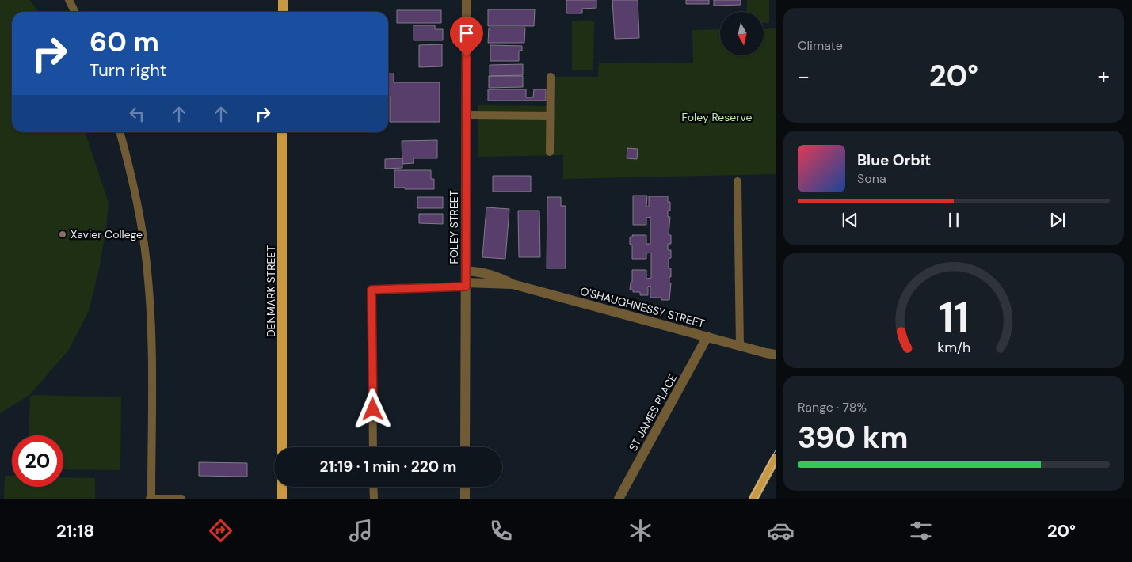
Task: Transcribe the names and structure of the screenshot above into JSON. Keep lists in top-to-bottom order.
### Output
{
  "streets": {
    "main road": ["DENMARK STREET"],
    "street": ["FOLEY STREET", "O'SHAUGHNESSY STREET", "ST JAMES PLACE"]
  },
  "crossings": [
    ["FOLEY STREET", "O'SHAUGHNESSY STREET"],
    ["O'SHAUGHNESSY STREET", "ST JAMES PLACE"]
  ],
  "parks": ["Foley Reserve"],
  "places": ["Xavier College"],
  "north": "bottom",
  "page": {
    "tile": [
      "Climate",
      ["Range · 78%", "390 km"]
    ],
    "turn": ["60 m", "Turn right"],
    "heat": ["−", "20°", "+"],
    "song": ["Blue Orbit", "Sona"],
    "limit": "20",
    "trip": "21:19 · 1 min · 220 m",
    "tabs": ["21:18", "20°"],
    "gauge": ["11", "km/h"]
  }
}
